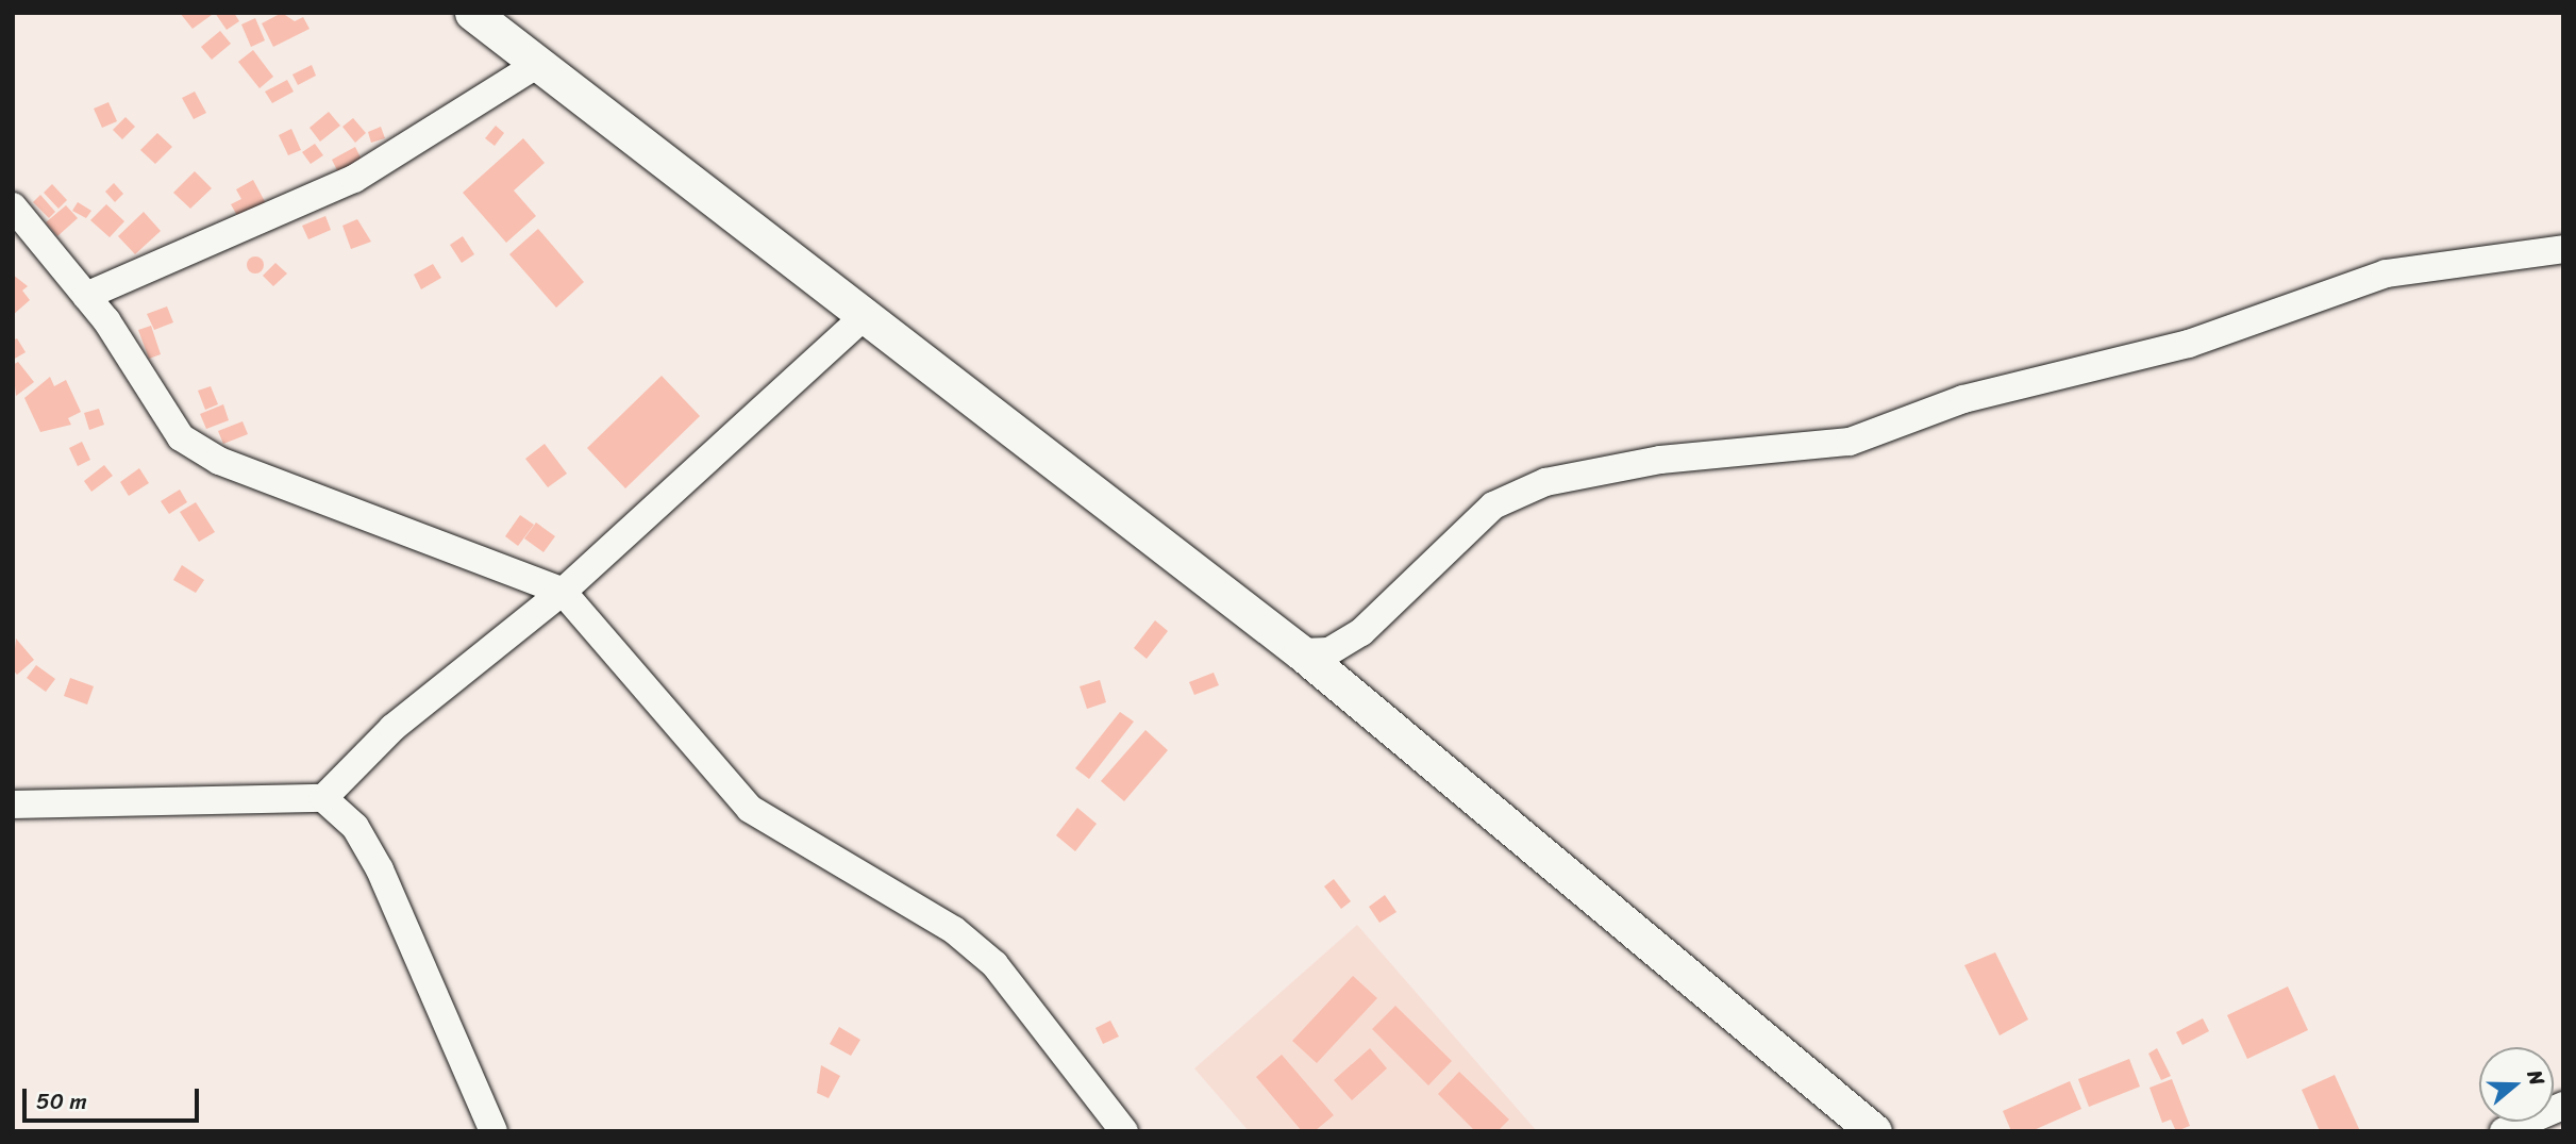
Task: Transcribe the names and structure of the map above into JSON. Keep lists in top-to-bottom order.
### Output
{
  "scale_bar": "50 m",
  "north": "right"
}
